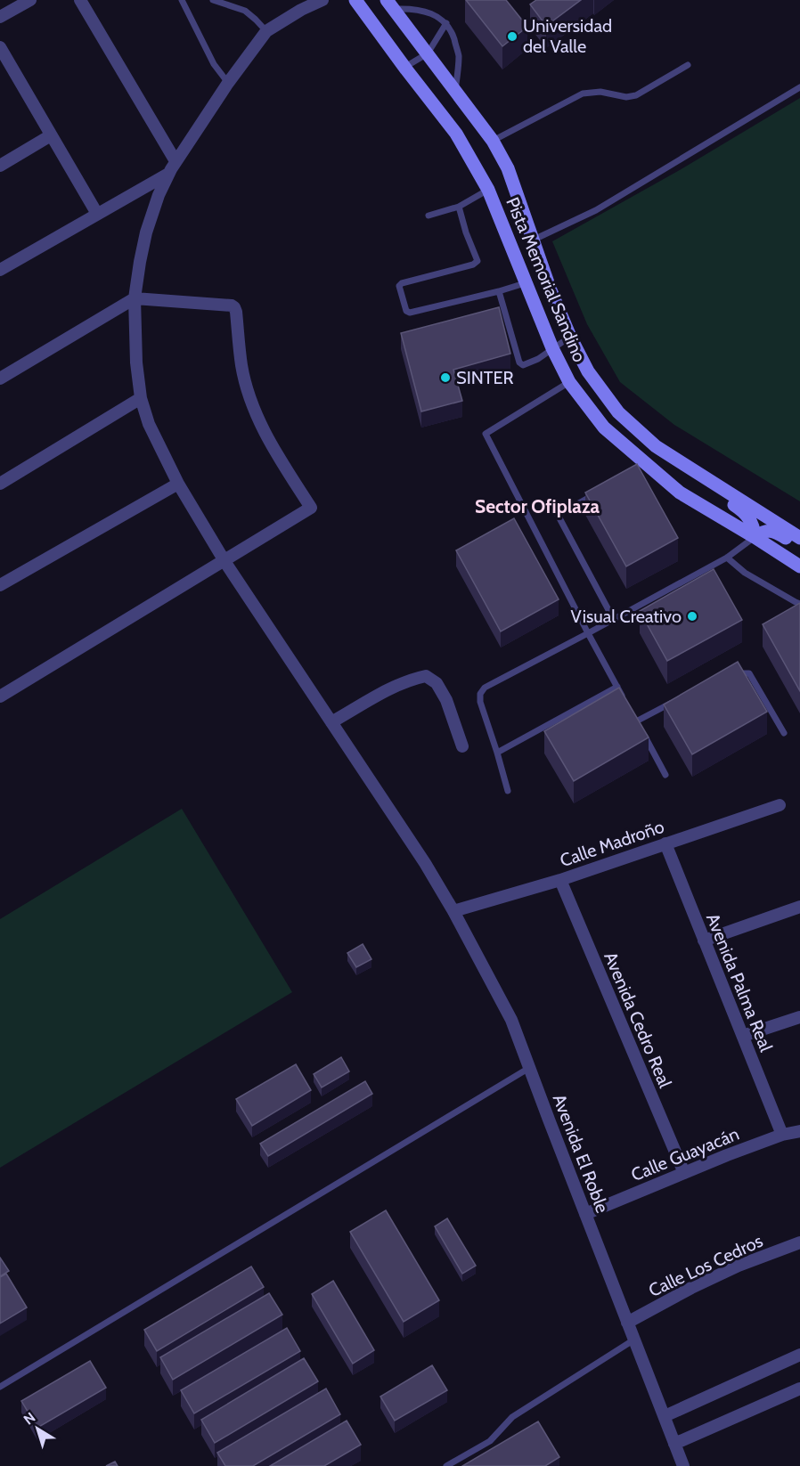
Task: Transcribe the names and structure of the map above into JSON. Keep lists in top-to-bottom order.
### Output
{
  "streets": {
    "main road": ["Pista Memorial Sandino"],
    "street": [
      "Calle Madroño",
      "Avenida Palma Real",
      "Avenida Cedro Real",
      "Avenida El Roble",
      "Calle Guayacán",
      "Calle Los Cedros"
    ]
  },
  "crossings": [
    ["Calle Madroño", "Avenida Palma Real"],
    ["Calle Madroño", "Avenida Cedro Real"],
    ["Calle Madroño", "Avenida El Roble"],
    ["Avenida Palma Real", "Calle Guayacán"],
    ["Avenida Cedro Real", "Calle Guayacán"],
    ["Avenida El Roble", "Calle Guayacán"],
    ["Avenida El Roble", "Calle Los Cedros"]
  ],
  "districts": ["Sector Ofiplaza"],
  "places": ["Universidad del Valle", "SINTER", "Visual Creativo"],
  "north": "top left"
}
